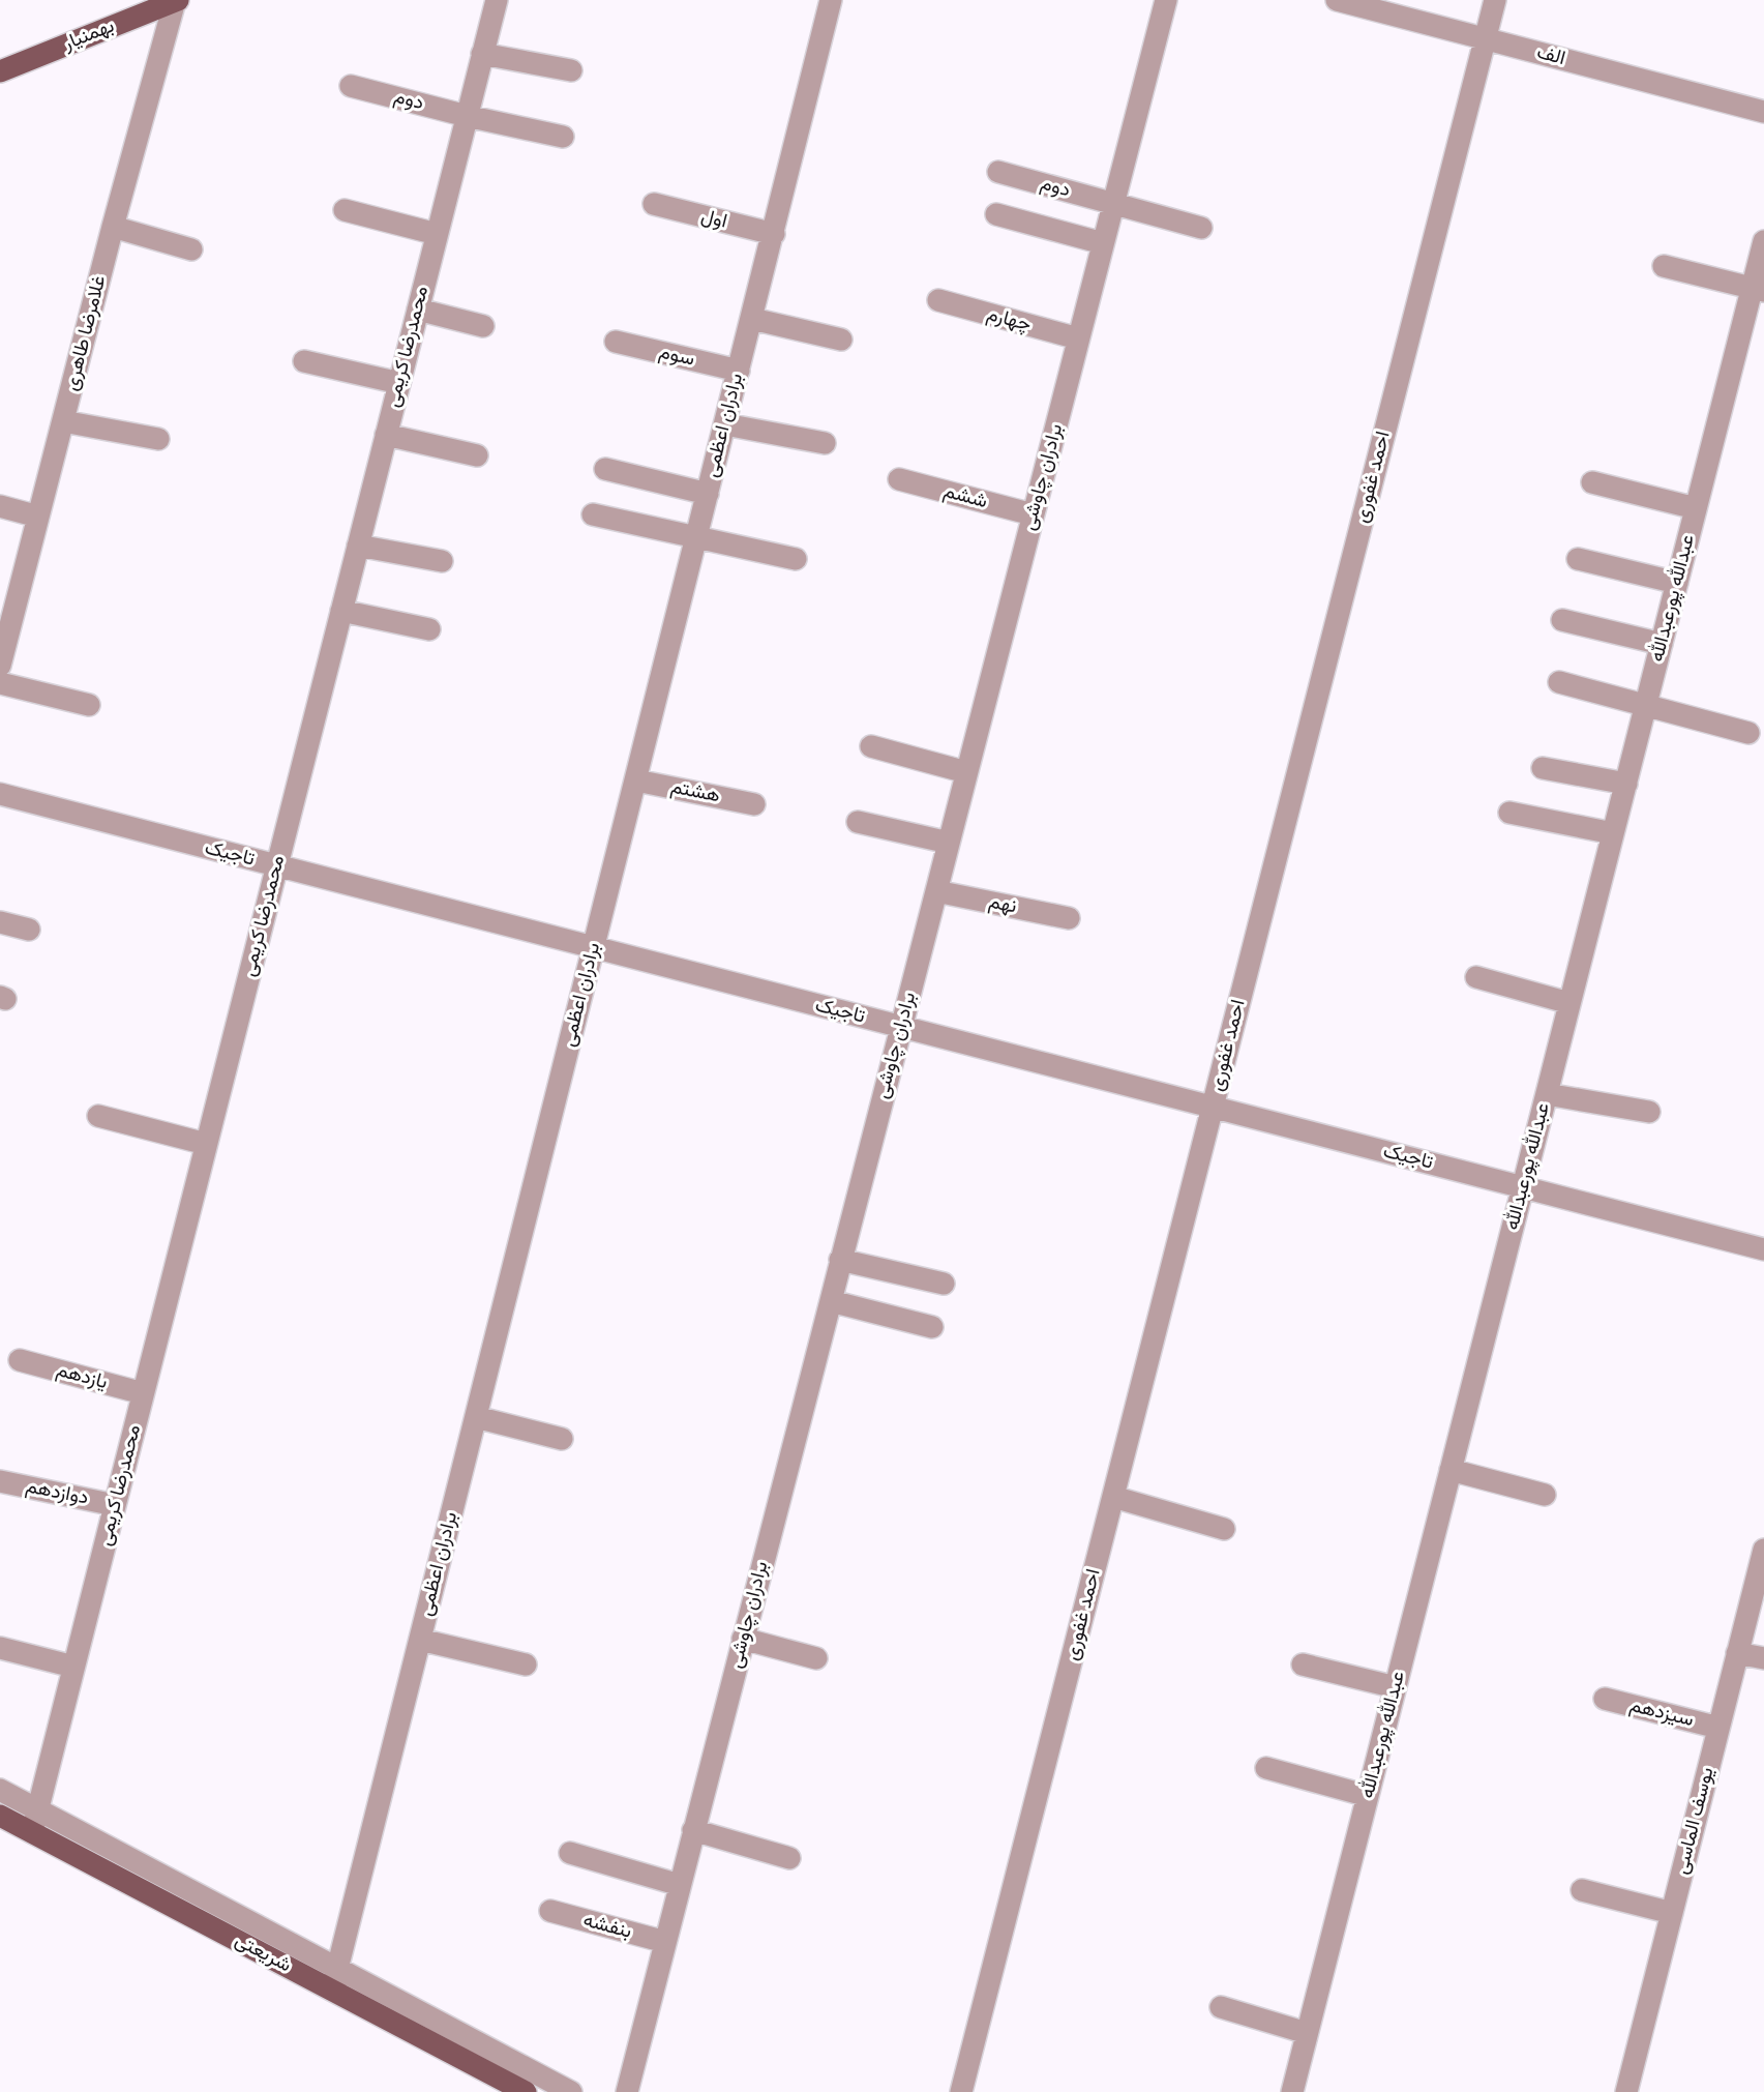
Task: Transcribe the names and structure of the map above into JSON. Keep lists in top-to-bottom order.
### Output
{
  "streets": {
    "main road": ["بهمنیار", "شریعتی"],
    "street": [
      "الف",
      "دوم",
      "اول",
      "چهارم",
      "غلامرضا طاهری",
      "محمدرضا کریمی",
      "سوم",
      "برادران اعظمی",
      "برادران چاوشی",
      "احمد غفوری",
      "ششم",
      "عبدالله پورعبدالله",
      "هشتم",
      "تاجیک",
      "نهم",
      "یازدهم",
      "دوازدهم",
      "سیزدهم",
      "یوسف الماسی",
      "بنفشه"
    ]
  },
  "crossings": [
    ["بهمنیار", "غلامرضا طاهری"],
    ["الف", "احمد غفوری"],
    ["دوم", "محمدرضا کریمی"],
    ["دوم", "برادران چاوشی"],
    ["اول", "برادران اعظمی"],
    ["چهارم", "برادران چاوشی"],
    ["محمدرضا کریمی", "تاجیک"],
    ["محمدرضا کریمی", "یازدهم"],
    ["محمدرضا کریمی", "دوازدهم"],
    ["محمدرضا کریمی", "شریعتی"],
    ["سوم", "برادران اعظمی"],
    ["برادران اعظمی", "هشتم"],
    ["برادران اعظمی", "تاجیک"],
    ["برادران اعظمی", "شریعتی"],
    ["برادران چاوشی", "ششم"],
    ["برادران چاوشی", "تاجیک"],
    ["برادران چاوشی", "نهم"],
    ["برادران چاوشی", "بنفشه"],
    ["احمد غفوری", "تاجیک"],
    ["عبدالله پورعبدالله", "تاجیک"],
    ["سیزدهم", "یوسف الماسی"]
  ]
}
